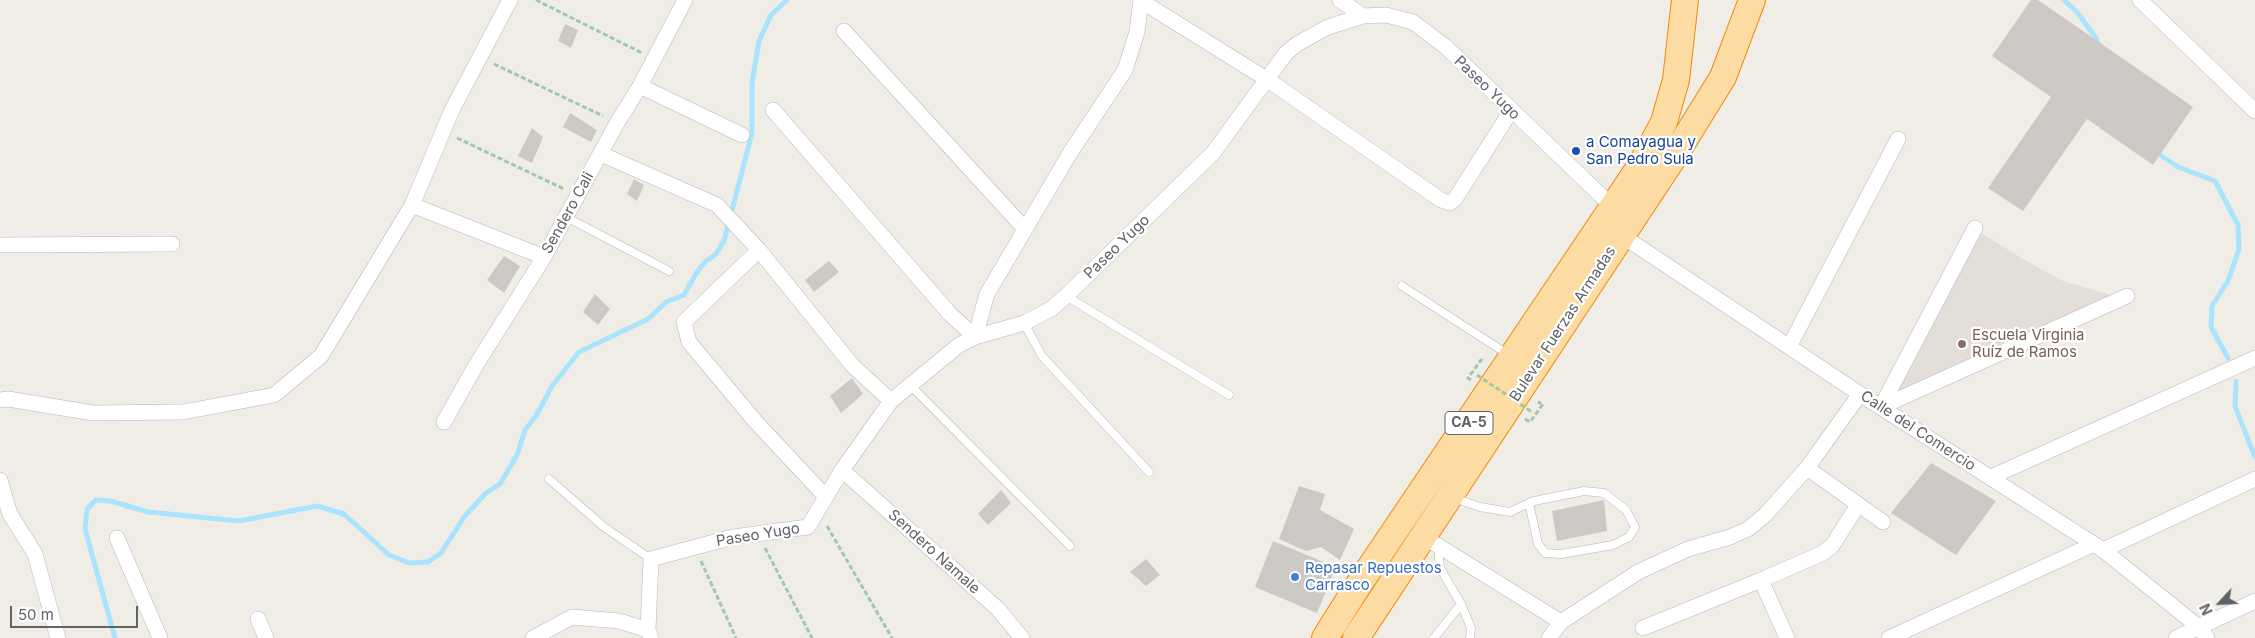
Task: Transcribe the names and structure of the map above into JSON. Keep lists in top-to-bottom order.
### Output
{
  "streets": {
    "highway": ["Bulevar Fuerzas Armadas", "CA-5"],
    "street": [
      "Paseo Yugo",
      "Sendero Cali",
      "Calle del Comercio",
      "Sendero Namale"
    ]
  },
  "crossings": [
    ["Paseo Yugo", "Bulevar Fuerzas Armadas"],
    ["Paseo Yugo", "Sendero Namale"],
    ["Bulevar Fuerzas Armadas", "Calle del Comercio"]
  ],
  "places": ["a Comayagua y San Pedro Sula", "Escuela Virginia Ruíz de Ramos", "Repasar Repuestos Carrasco"],
  "scale_bar": "50 m",
  "north": "bottom left"
}
